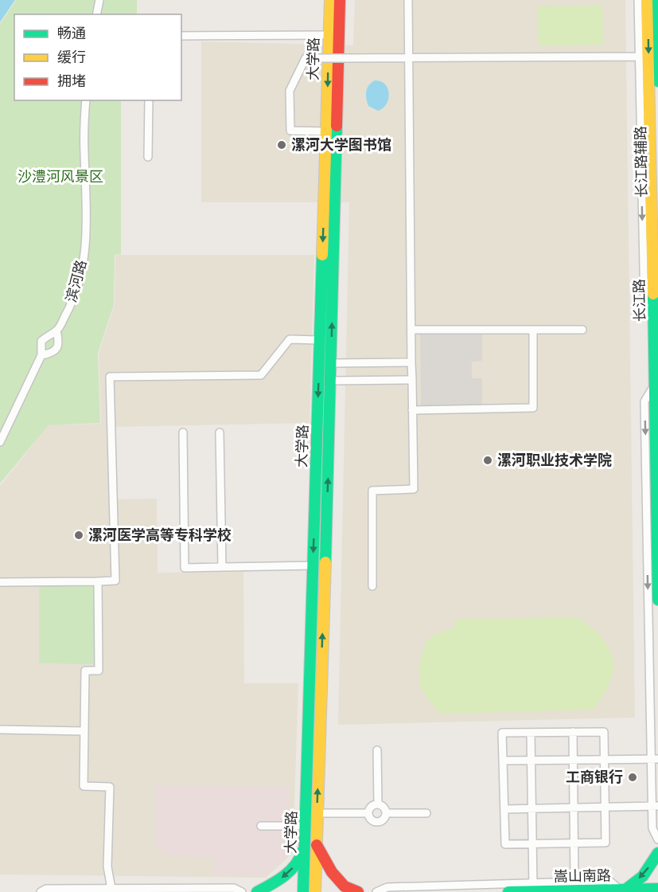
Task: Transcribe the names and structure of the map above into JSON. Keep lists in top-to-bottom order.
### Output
{
  "streets": {
    "main road": ["大学路", "长江路", "嵩山南路"],
    "street": ["长江路辅路", "滨河路"]
  },
  "crossings": [
    ["长江路辅路", "长江路"]
  ],
  "one_way": ["长江路辅路", "长江路"],
  "parks": ["沙澧河风景区"],
  "places": [
    "漯河大学图书馆",
    "漯河职业技术学院",
    "漯河医学高等专科学校",
    "工商银行"
  ],
  "legend": ["畅通", "缓行", "拥堵"]
}
